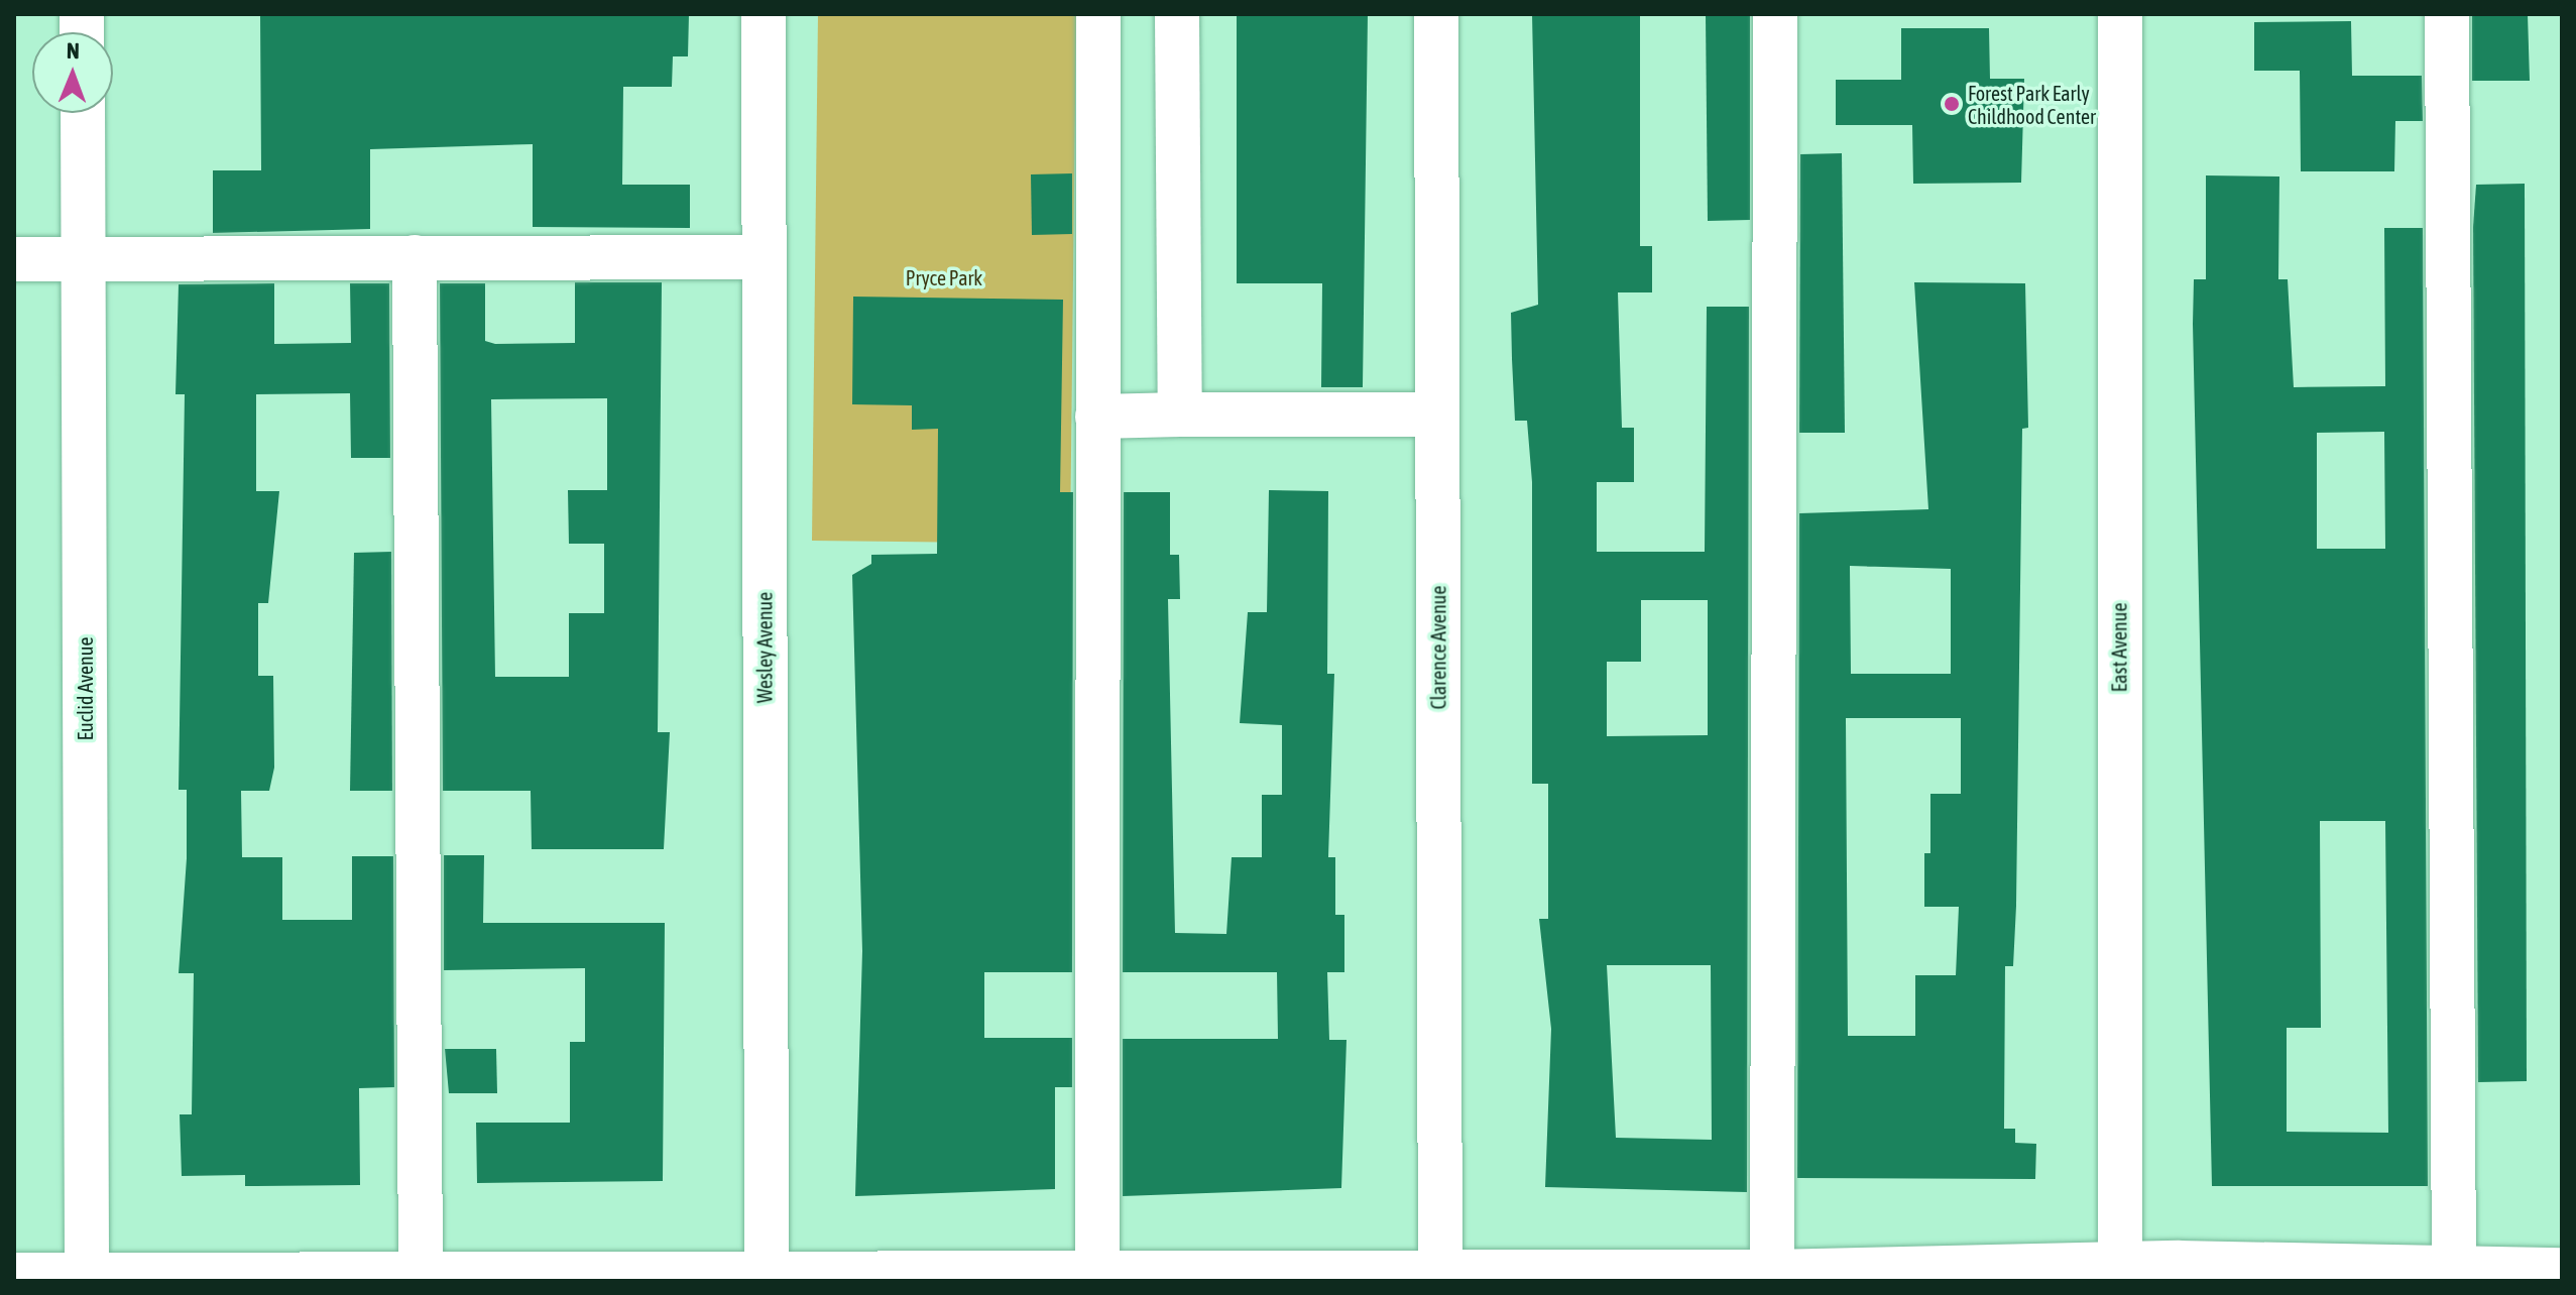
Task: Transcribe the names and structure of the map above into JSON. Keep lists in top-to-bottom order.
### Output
{
  "streets": {
    "street": [
      "Wesley Avenue",
      "Clarence Avenue",
      "East Avenue",
      "Euclid Avenue"
    ]
  },
  "parks": ["Pryce Park"],
  "places": ["Forest Park Early Childhood Center"],
  "north": "top"
}
